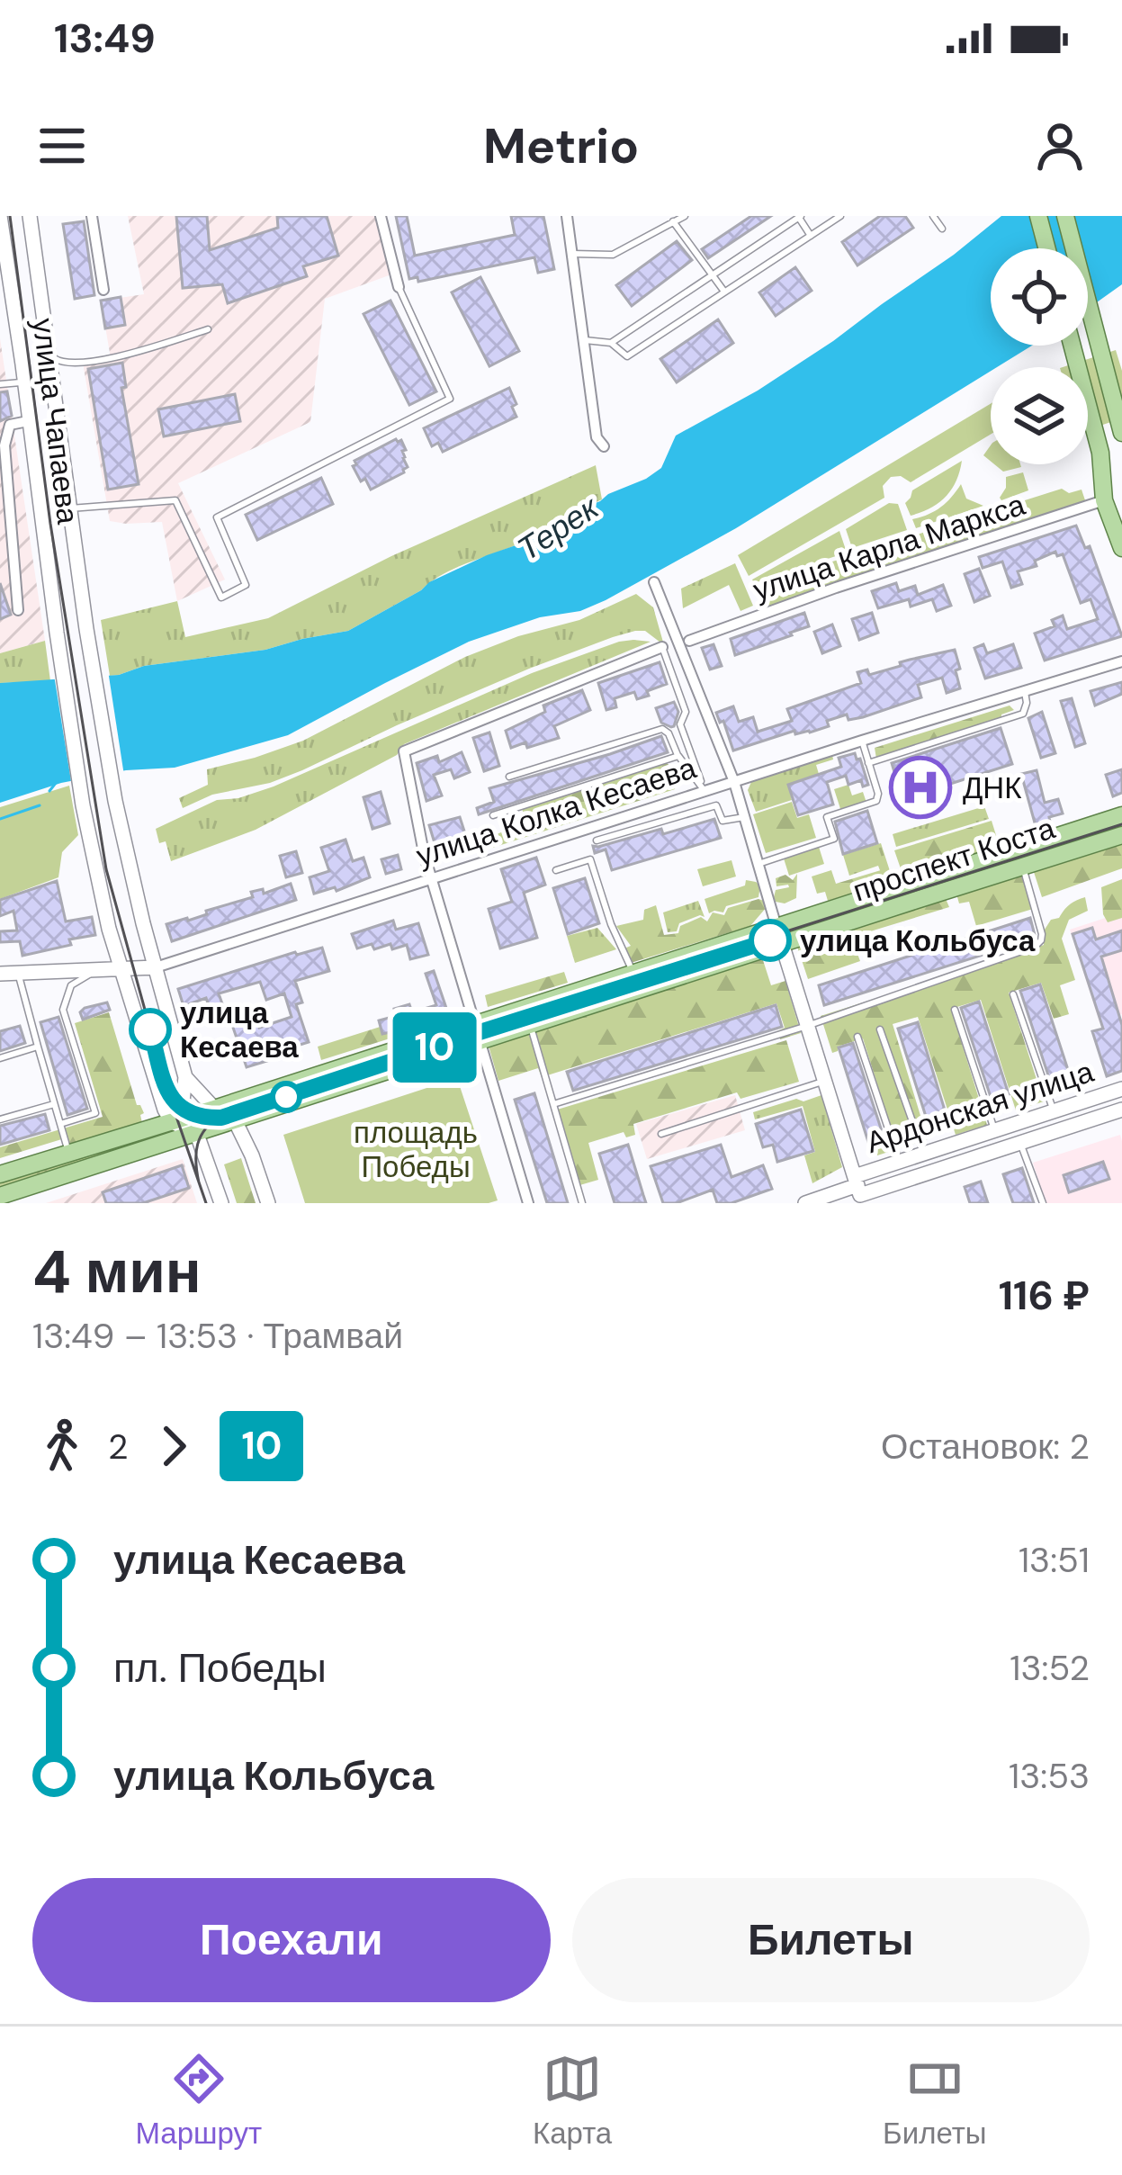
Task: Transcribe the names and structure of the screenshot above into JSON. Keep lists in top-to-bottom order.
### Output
{
  "streets": {
    "main road": [
      "улица Чапаева",
      "улица Колка Кесаева",
      "проспект Коста",
      "Ардонская улица"
    ],
    "street": ["улица Карла Маркса"]
  },
  "crossings": [
    ["улица Чапаева", "улица Колка Кесаева"],
    ["улица Чапаева", "проспект Коста"]
  ],
  "water": ["Терек"],
  "parks": ["площадь Победы"],
  "places": {
    "hospital": ["ДНК"],
    "other": ["улица Кольбуса", "улица Кесаева"]
  },
  "lines": ["tram line 10"],
  "page": {
    "status": "13:49",
    "header": "Metrio",
    "on_map": "10",
    "heading": ["4 мин", "13:49 – 13:53 · Трамвай", "116 ₽"],
    "legs": ["2", "10", "Остановок: 2"],
    "list": [
      {
        "name": "улица Кесаева",
        "value": "13:51"
      },
      {
        "name": "пл. Победы",
        "value": "13:52"
      },
      {
        "name": "улица Кольбуса",
        "value": "13:53"
      }
    ],
    "buttons": ["Поехали", "Билеты"],
    "tabs": ["Маршрут", "Карта", "Билеты"]
  }
}
